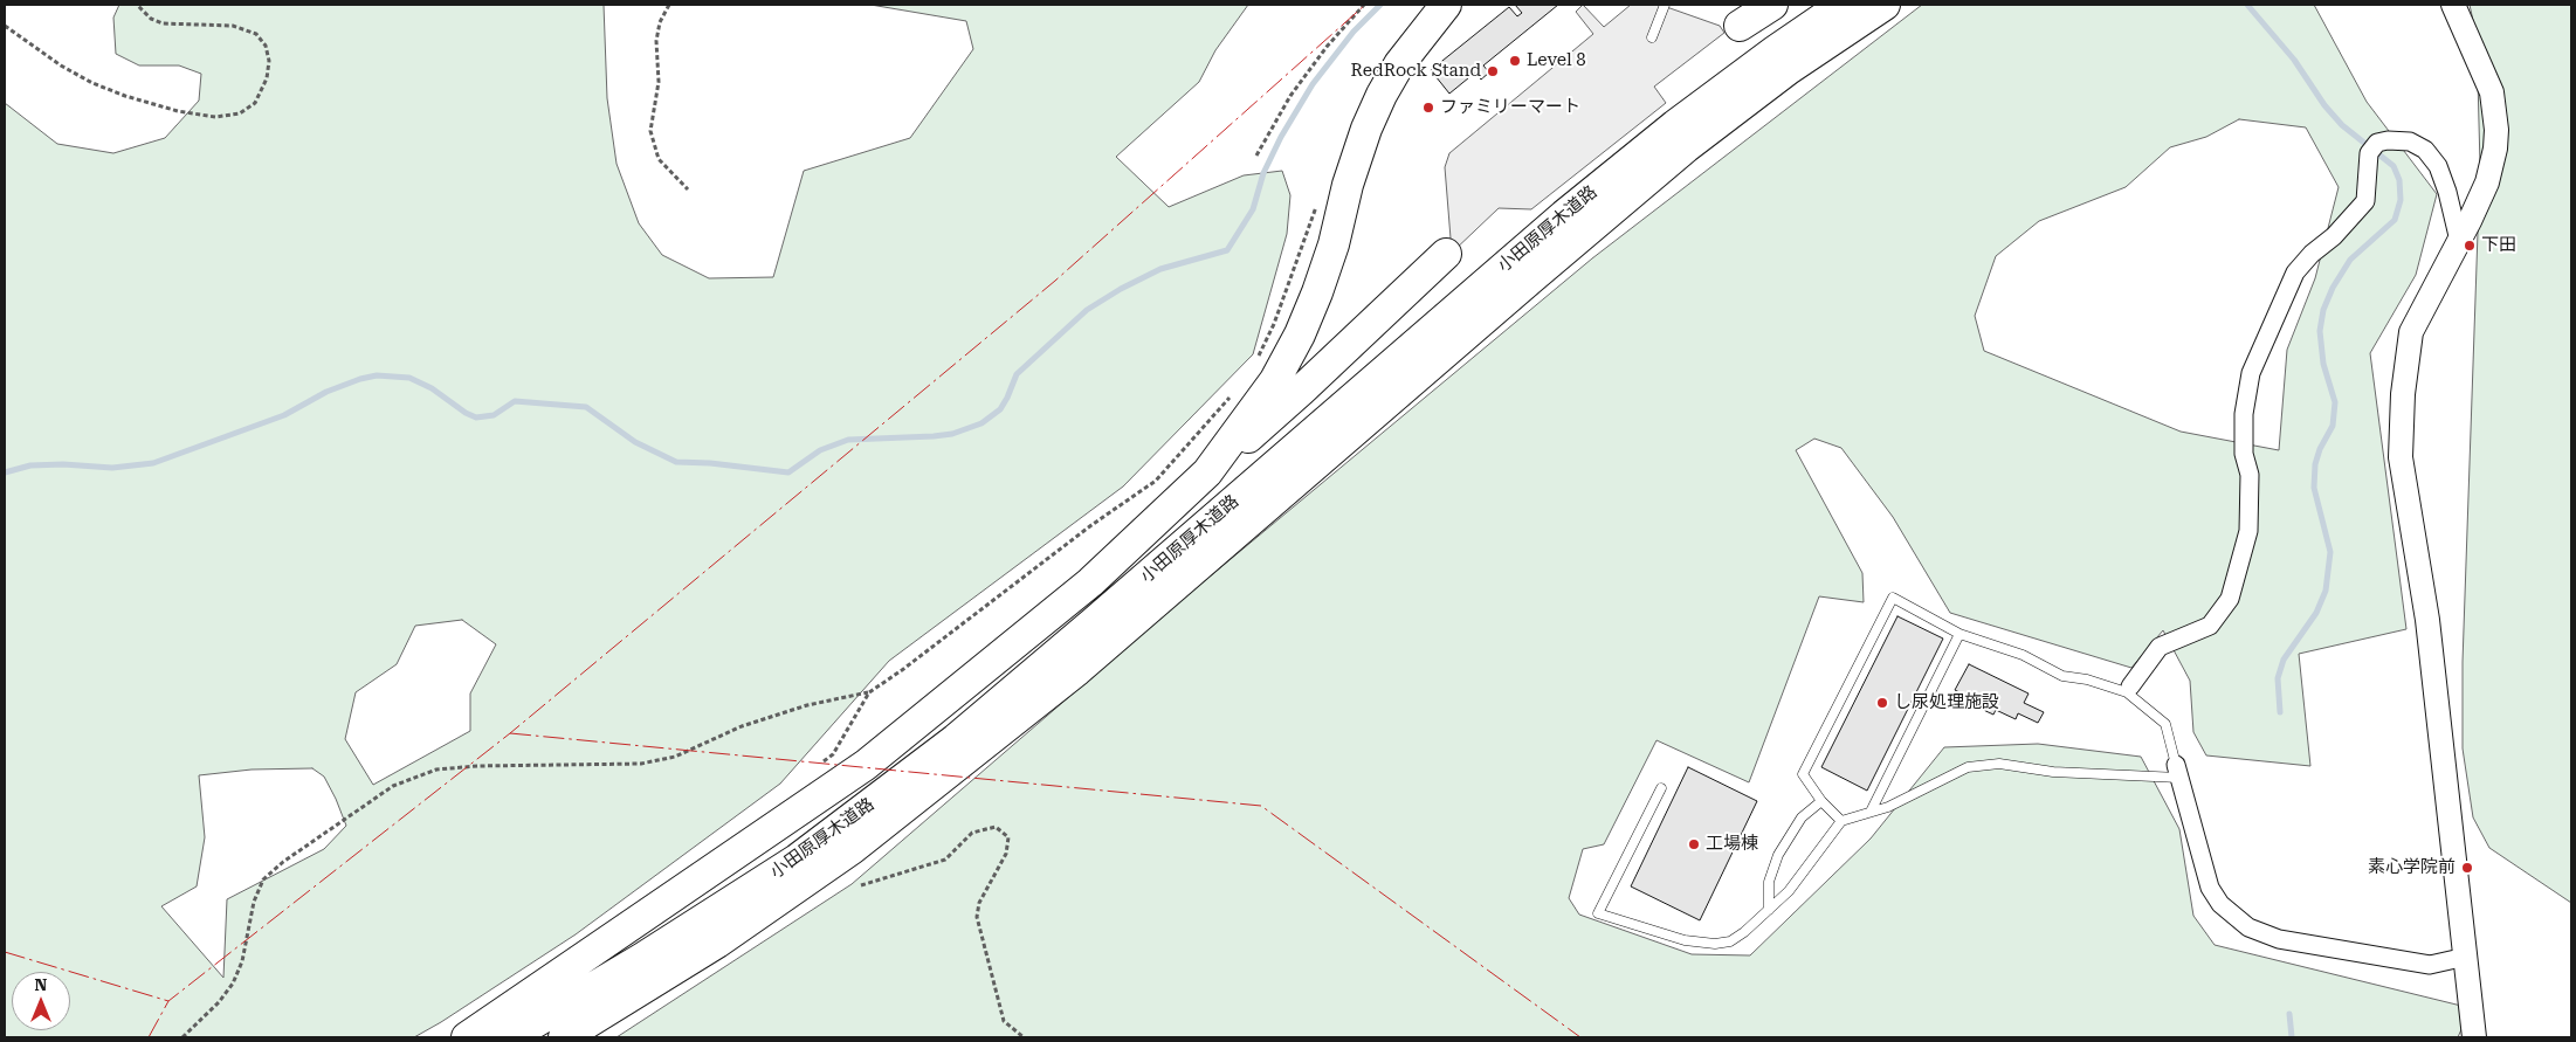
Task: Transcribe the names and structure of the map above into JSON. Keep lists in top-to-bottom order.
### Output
{
  "streets": {
    "highway": ["小田原厚木道路"]
  },
  "places": [
    "Level 8",
    "RedRock Stand",
    "ファミリーマート",
    "下田",
    "し尿処理施設",
    "工場棟",
    "素心学院前"
  ],
  "north": "top"
}
